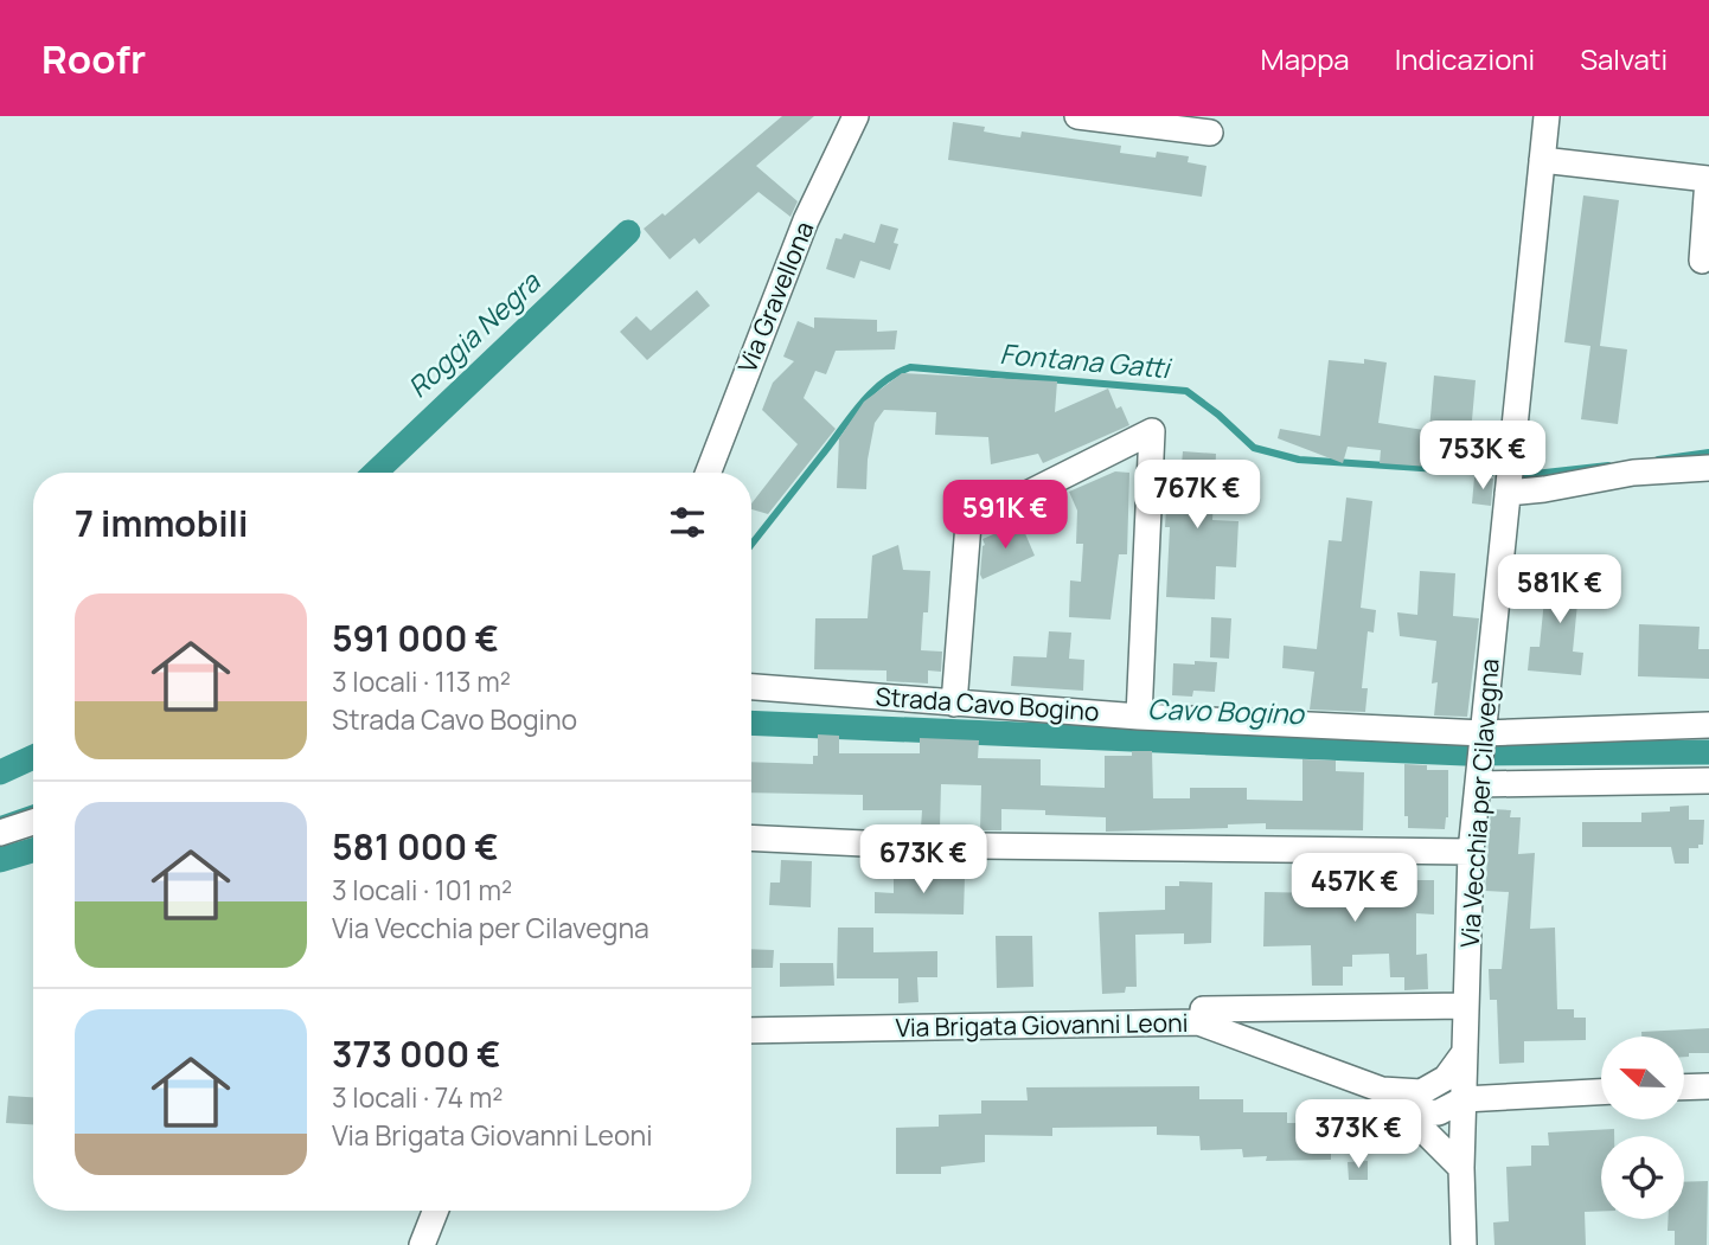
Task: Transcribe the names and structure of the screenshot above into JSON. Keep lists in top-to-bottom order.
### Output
{
  "streets": {
    "street": [
      "Via Gravellona",
      "Strada Cavo Bogino",
      "Via Vecchia per Cilavegna",
      "Via Brigata Giovanni Leoni"
    ]
  },
  "crossings": [
    ["Strada Cavo Bogino", "Via Vecchia per Cilavegna"]
  ],
  "water": ["Roggia Negra", "Fontana Gatti", "Cavo Bogino"],
  "north": "left",
  "page": {
    "header": "Roofr",
    "nav": ["Mappa", "Indicazioni", "Salvati"],
    "price": [
      "753K €",
      "767K €",
      "591K €",
      "581K €",
      "673K €",
      "457K €",
      "373K €"
    ],
    "heading": "7 immobili",
    "list": [
      {
        "name": "591 000 €",
        "note": "3 locali · 113 m² · Strada Cavo Bogino"
      },
      {
        "name": "581 000 €",
        "note": "3 locali · 101 m² · Via Vecchia per Cilavegna"
      },
      {
        "name": "373 000 €",
        "note": "3 locali · 74 m² · Via Brigata Giovanni Leoni"
      }
    ]
  }
}
